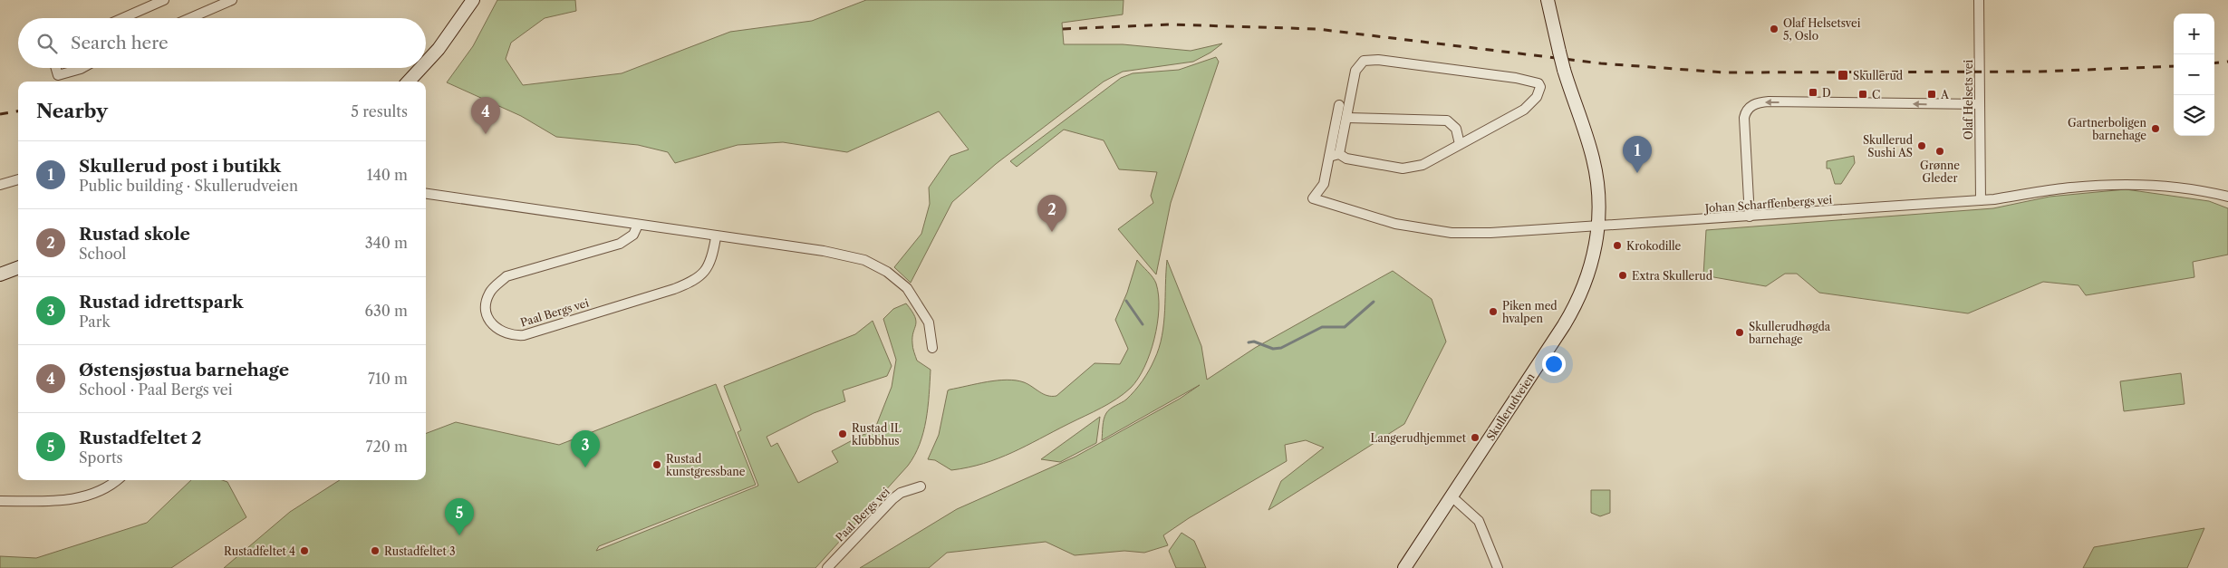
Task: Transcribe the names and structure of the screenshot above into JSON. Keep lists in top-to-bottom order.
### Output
{
  "streets": {
    "main road": ["Skullerudveien"],
    "street": ["Olaf Helsets vei", "Johan Scharffenbergs vei", "Paal Bergs vei"]
  },
  "crossings": [
    ["Olaf Helsets vei", "Johan Scharffenbergs vei"],
    ["Johan Scharffenbergs vei", "Skullerudveien"]
  ],
  "places": {
    "other": [
      "Olaf Helsetsvei 5, Oslo",
      "Gartnerboligen barnehage",
      "Skullerud Sushi AS",
      "Grønne Gleder",
      "Krokodille",
      "Extra Skullerud",
      "Piken med hvalpen",
      "Skullerudhøgda barnehage",
      "Rustad IL klubbhus",
      "Langerudhjemmet",
      "Rustad kunstgressbane",
      "Rustadfeltet 4",
      "Rustadfeltet 3"
    ],
    "transit": [
      "Skullerud",
      "D",
      "C",
      "A"
    ]
  },
  "page": {
    "map_buttons": ["+", "−"],
    "search": "Search here",
    "heading": ["Nearby", "5 results"],
    "pins": [
      "4",
      "1",
      "2",
      "3",
      "5"
    ],
    "list": [
      {
        "mark": "1",
        "name": "Skullerud post i butikk",
        "note": "Public building · Skullerudveien",
        "value": "140 m"
      },
      {
        "mark": "2",
        "name": "Rustad skole",
        "note": "School",
        "value": "340 m"
      },
      {
        "mark": "3",
        "name": "Rustad idrettspark",
        "note": "Park",
        "value": "630 m"
      },
      {
        "mark": "4",
        "name": "Østensjøstua barnehage",
        "note": "School · Paal Bergs vei",
        "value": "710 m"
      },
      {
        "mark": "5",
        "name": "Rustadfeltet 2",
        "note": "Sports",
        "value": "720 m"
      }
    ]
  }
}
